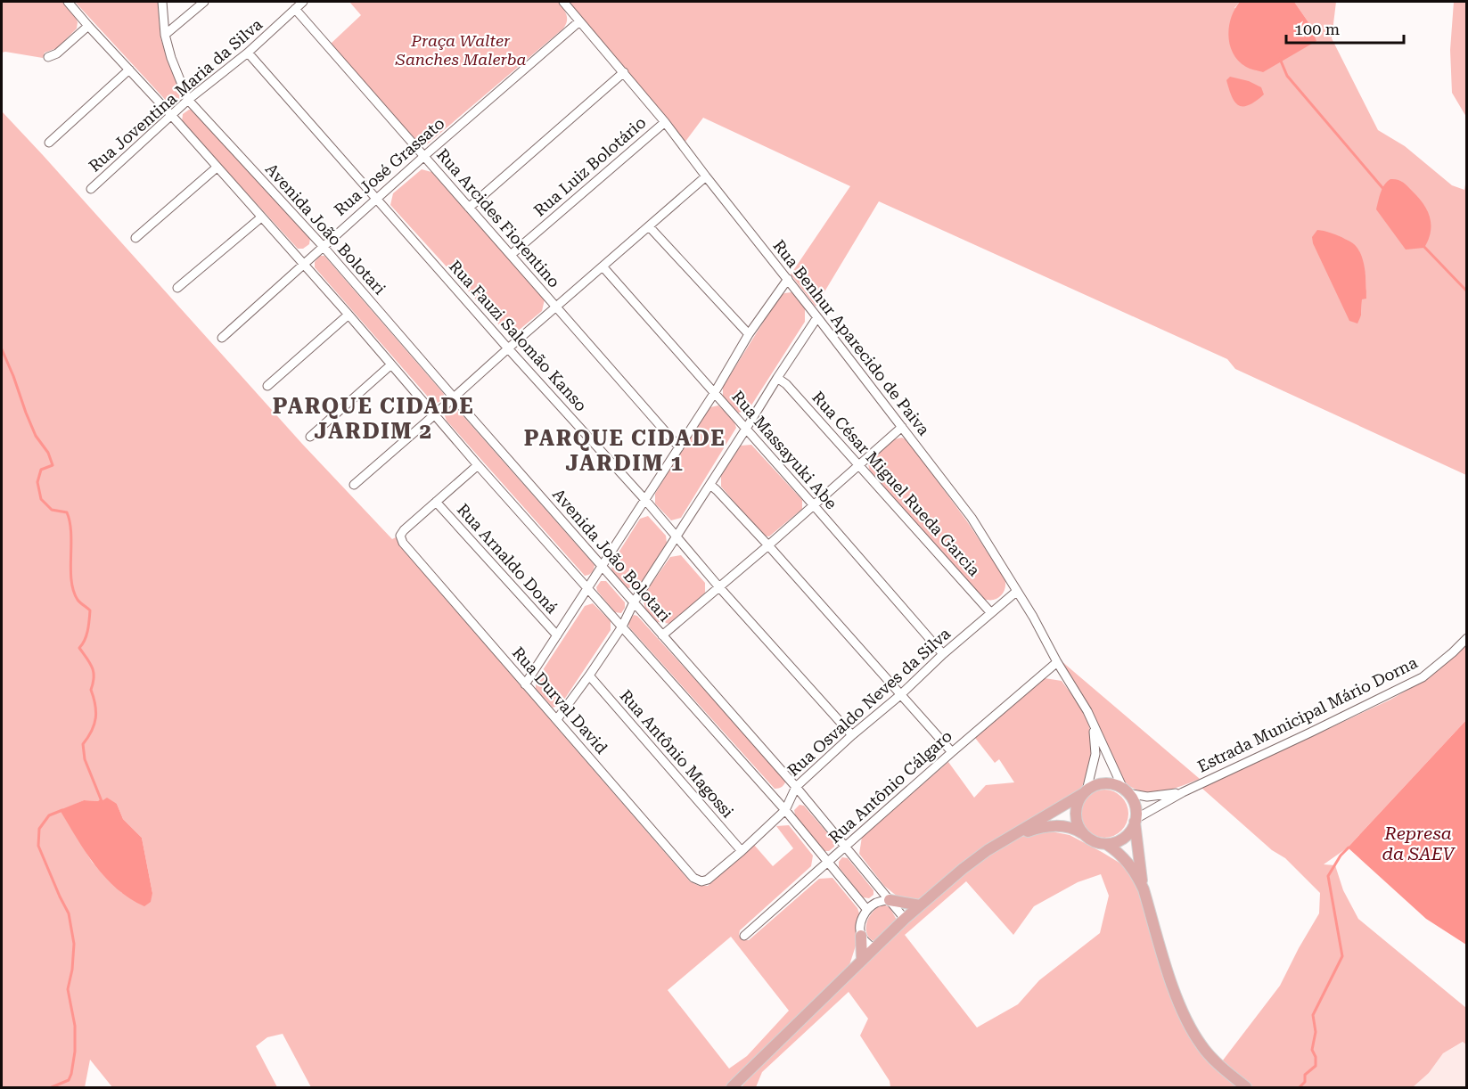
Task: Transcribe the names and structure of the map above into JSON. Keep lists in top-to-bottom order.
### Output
{
  "streets": {
    "street": [
      "Rua Joventina Maria da Silva",
      "Rua José Grassato",
      "Rua Luiz Bolotário",
      "Rua Arcides Fiorentino",
      "Avenida João Bolotari",
      "Rua Fauzi Salomão Kanso",
      "Rua Benhur Aparecido de Paiva",
      "Rua Massayuki Abe",
      "Rua César Miguel Rueda Garcia",
      "Rua Arnaldo Doná",
      "Rua Durval David",
      "Rua Osvaldo Neves da Silva",
      "Estrada Municipal Mário Dorna",
      "Rua Antônio Magossi",
      "Rua Antônio Cálgaro"
    ]
  },
  "crossings": [
    ["Rua Joventina Maria da Silva", "Rua Arcides Fiorentino"],
    ["Rua Joventina Maria da Silva", "Avenida João Bolotari"],
    ["Rua Joventina Maria da Silva", "Rua Fauzi Salomão Kanso"],
    ["Rua José Grassato", "Rua Arcides Fiorentino"],
    ["Rua José Grassato", "Avenida João Bolotari"],
    ["Rua José Grassato", "Rua Fauzi Salomão Kanso"],
    ["Rua José Grassato", "Rua Benhur Aparecido de Paiva"],
    ["Rua Luiz Bolotário", "Rua Arcides Fiorentino"],
    ["Rua Luiz Bolotário", "Rua Benhur Aparecido de Paiva"],
    ["Avenida João Bolotari", "Rua Osvaldo Neves da Silva"],
    ["Avenida João Bolotari", "Rua Antônio Cálgaro"],
    ["Rua Fauzi Salomão Kanso", "Rua Osvaldo Neves da Silva"],
    ["Rua Benhur Aparecido de Paiva", "Rua Osvaldo Neves da Silva"],
    ["Rua Benhur Aparecido de Paiva", "Rua Antônio Cálgaro"],
    ["Rua Massayuki Abe", "Rua Osvaldo Neves da Silva"],
    ["Rua César Miguel Rueda Garcia", "Rua Osvaldo Neves da Silva"],
    ["Rua Arnaldo Doná", "Rua Durval David"],
    ["Rua Durval David", "Rua Osvaldo Neves da Silva"],
    ["Rua Osvaldo Neves da Silva", "Rua Antônio Magossi"]
  ],
  "districts": ["PARQUE CIDADE JARDIM 2", "PARQUE CIDADE JARDIM 1"],
  "water": ["Represa da SAEV"],
  "parks": ["Praça Walter Sanches Malerba"],
  "scale_bar": "100 m"
}
